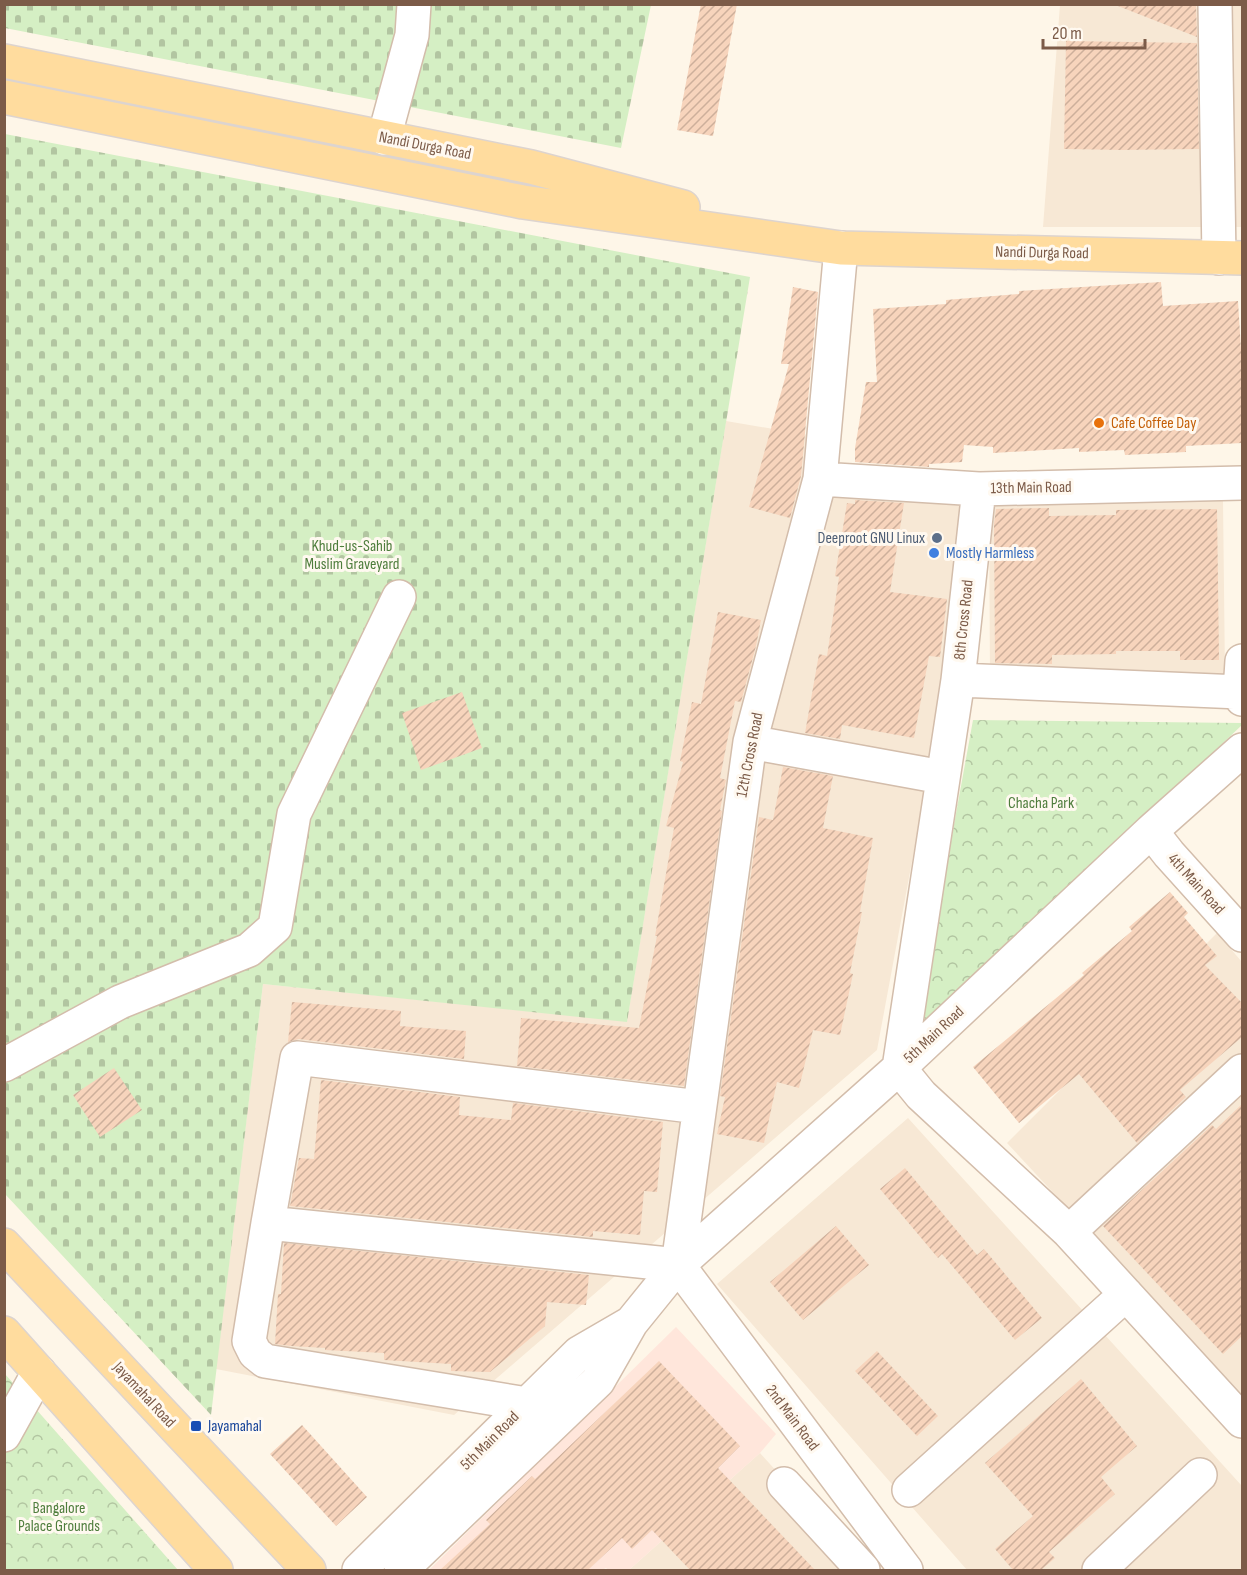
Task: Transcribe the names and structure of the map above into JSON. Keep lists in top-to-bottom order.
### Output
{
  "streets": {
    "main road": ["Nandi Durga Road", "Jayamahal Road"],
    "street": [
      "13th Main Road",
      "8th Cross Road",
      "12th Cross Road",
      "4th Main Road",
      "5th Main Road",
      "2nd Main Road"
    ]
  },
  "crossings": [
    ["Nandi Durga Road", "12th Cross Road"],
    ["13th Main Road", "8th Cross Road"],
    ["13th Main Road", "12th Cross Road"],
    ["8th Cross Road", "5th Main Road"],
    ["12th Cross Road", "5th Main Road"],
    ["12th Cross Road", "2nd Main Road"],
    ["4th Main Road", "5th Main Road"],
    ["5th Main Road", "2nd Main Road"]
  ],
  "parks": ["Khud-us-Sahib Muslim Graveyard", "Chacha Park", "Bangalore Palace Grounds"],
  "places": {
    "other": ["Cafe Coffee Day", "Deeproot GNU Linux", "Mostly Harmless"],
    "transit": ["Jayamahal"]
  },
  "scale_bar": "20 m"
}
